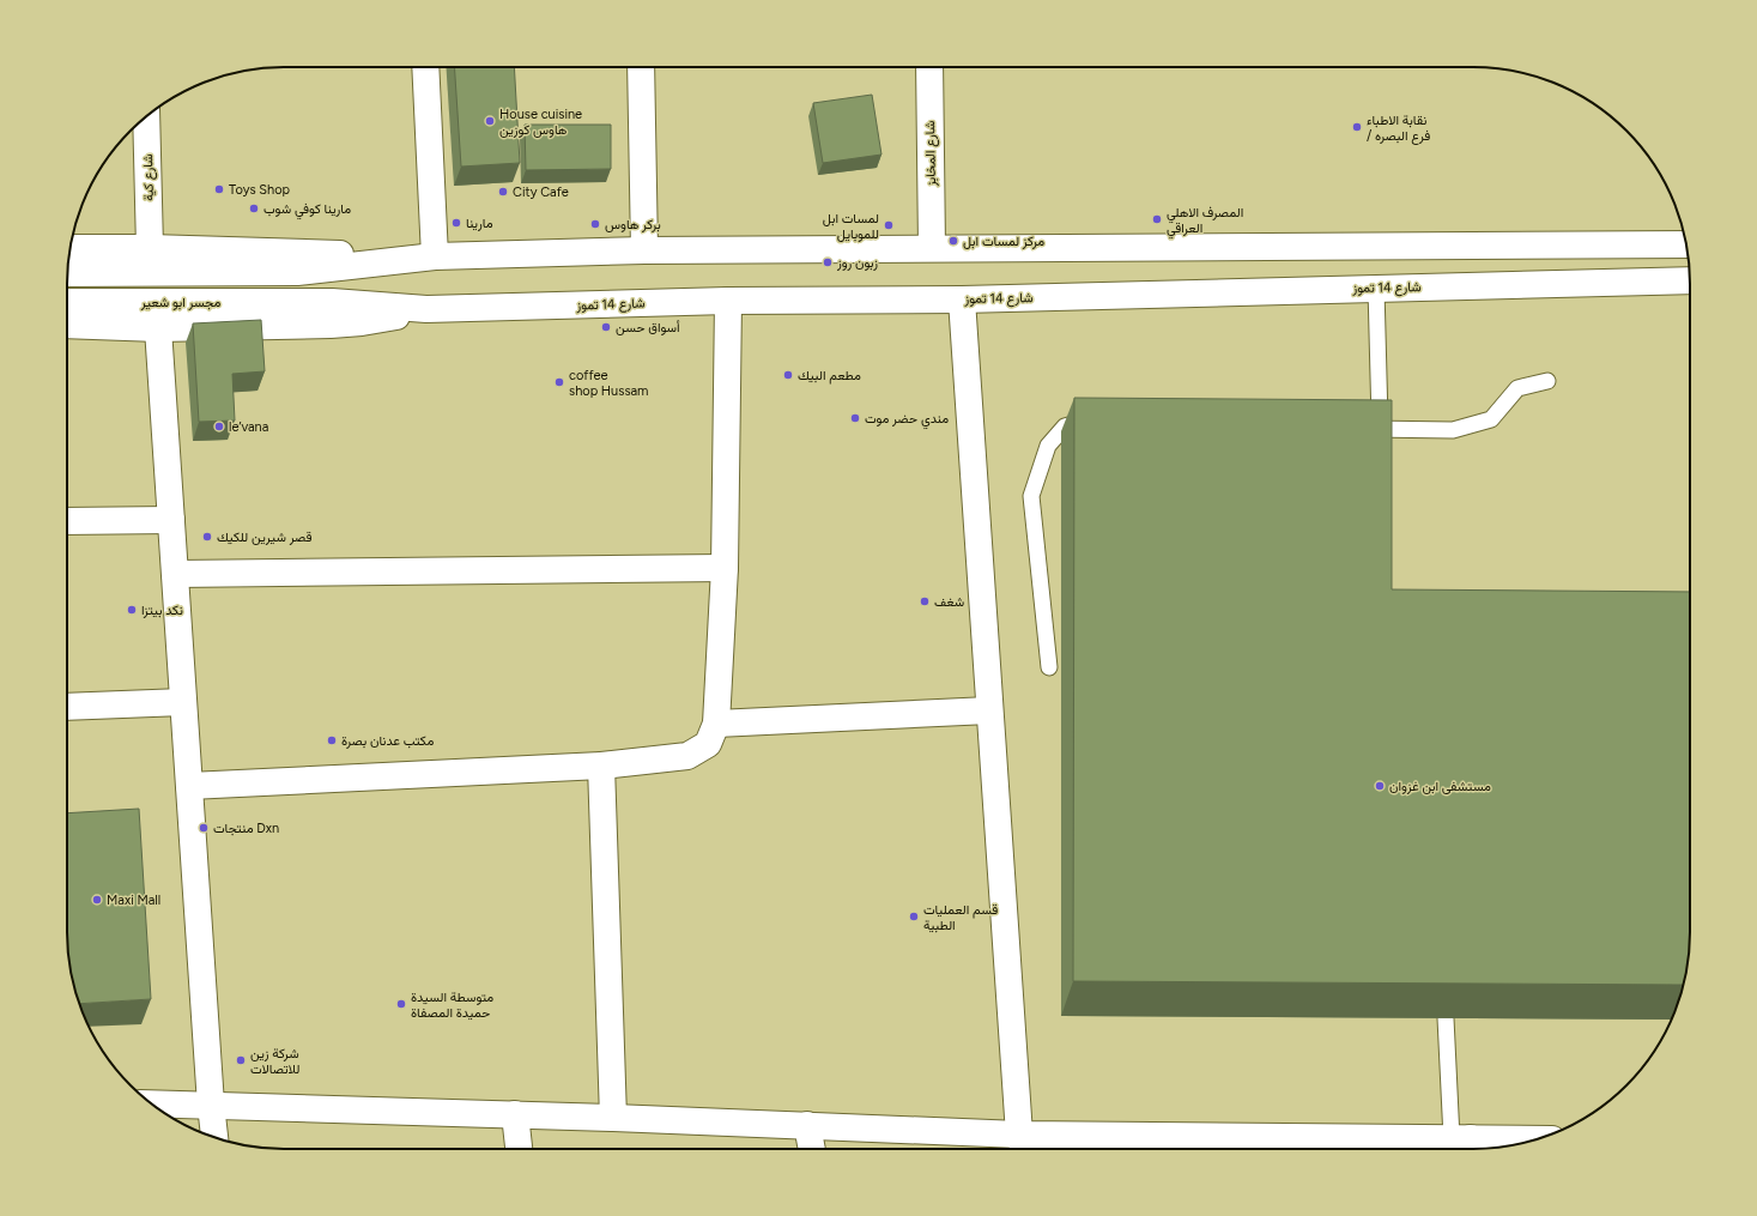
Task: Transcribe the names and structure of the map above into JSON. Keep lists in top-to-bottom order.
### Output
{
  "streets": {
    "street": [
      "شارع المخابز",
      "شارع كية",
      "شارع 14 تموز",
      "مجسر ابو شعير"
    ]
  },
  "crossings": [
    ["شارع 14 تموز", "مجسر ابو شعير"]
  ],
  "places": [
    "House cuisine هاوس كوزين",
    "نقابة الاطباء / فرع البصره",
    "Toys Shop",
    "City Cafe",
    "مارينا كوفي شوب",
    "المصرف الاهلي العراقي",
    "مارينا",
    "بركر هاوس",
    "لمسات ابل للموبايل",
    "مركز لمسات ابل",
    "زبون روز",
    "أسواق حسن",
    "مطعم البيك",
    "coffee shop Hussam",
    "مندي حضر موت",
    "le’vana",
    "قصر شيرين للكيك",
    "شغف",
    "نكد بيتزا",
    "مكتب عدنان بصرة",
    "مستشفى ابن غزوان",
    "منتجات Dxn",
    "Maxi Mall",
    "قسم العمليات الطبية",
    "متوسطة السيدة حميدة المصفاة",
    "شركة زين للاتصالات"
  ]
}
